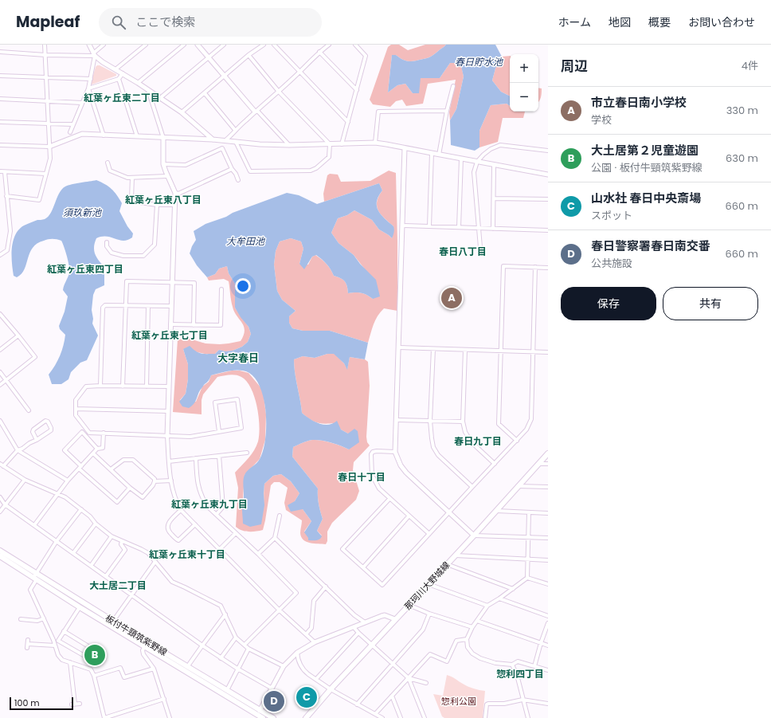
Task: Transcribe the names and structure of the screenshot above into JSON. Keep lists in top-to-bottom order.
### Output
{
  "streets": {
    "main road": ["那珂川大野城線", "板付牛頸筑紫野線"]
  },
  "districts": [
    "紅葉ヶ丘東二丁目",
    "紅葉ヶ丘東八丁目",
    "春日八丁目",
    "紅葉ヶ丘東四丁目",
    "紅葉ヶ丘東七丁目",
    "大字春日",
    "春日九丁目",
    "春日十丁目",
    "紅葉ヶ丘東九丁目",
    "紅葉ヶ丘東十丁目",
    "大土居二丁目",
    "惣利四丁目"
  ],
  "water": ["春日貯水池", "須玖新池", "大牟田池"],
  "parks": ["惣利公園"],
  "scale_bar": "100 m",
  "page": {
    "header": "Mapleaf",
    "search": "ここで検索",
    "nav": [
      "ホーム",
      "地図",
      "概要",
      "お問い合わせ"
    ],
    "heading": ["周辺", "4件"],
    "map_buttons": ["+", "−"],
    "list": [
      {
        "mark": "A",
        "name": "市立春日南小学校",
        "note": "学校",
        "value": "330 m"
      },
      {
        "mark": "B",
        "name": "大土居第２児童遊園",
        "note": "公園 · 板付牛頸筑紫野線",
        "value": "630 m"
      },
      {
        "mark": "C",
        "name": "山水社 春日中央斎場",
        "note": "スポット",
        "value": "660 m"
      },
      {
        "mark": "D",
        "name": "春日警察署春日南交番",
        "note": "公共施設",
        "value": "660 m"
      }
    ],
    "buttons": ["保存", "共有"],
    "pins": [
      "A",
      "B",
      "C",
      "D"
    ],
    "scale": "100 m"
  }
}
